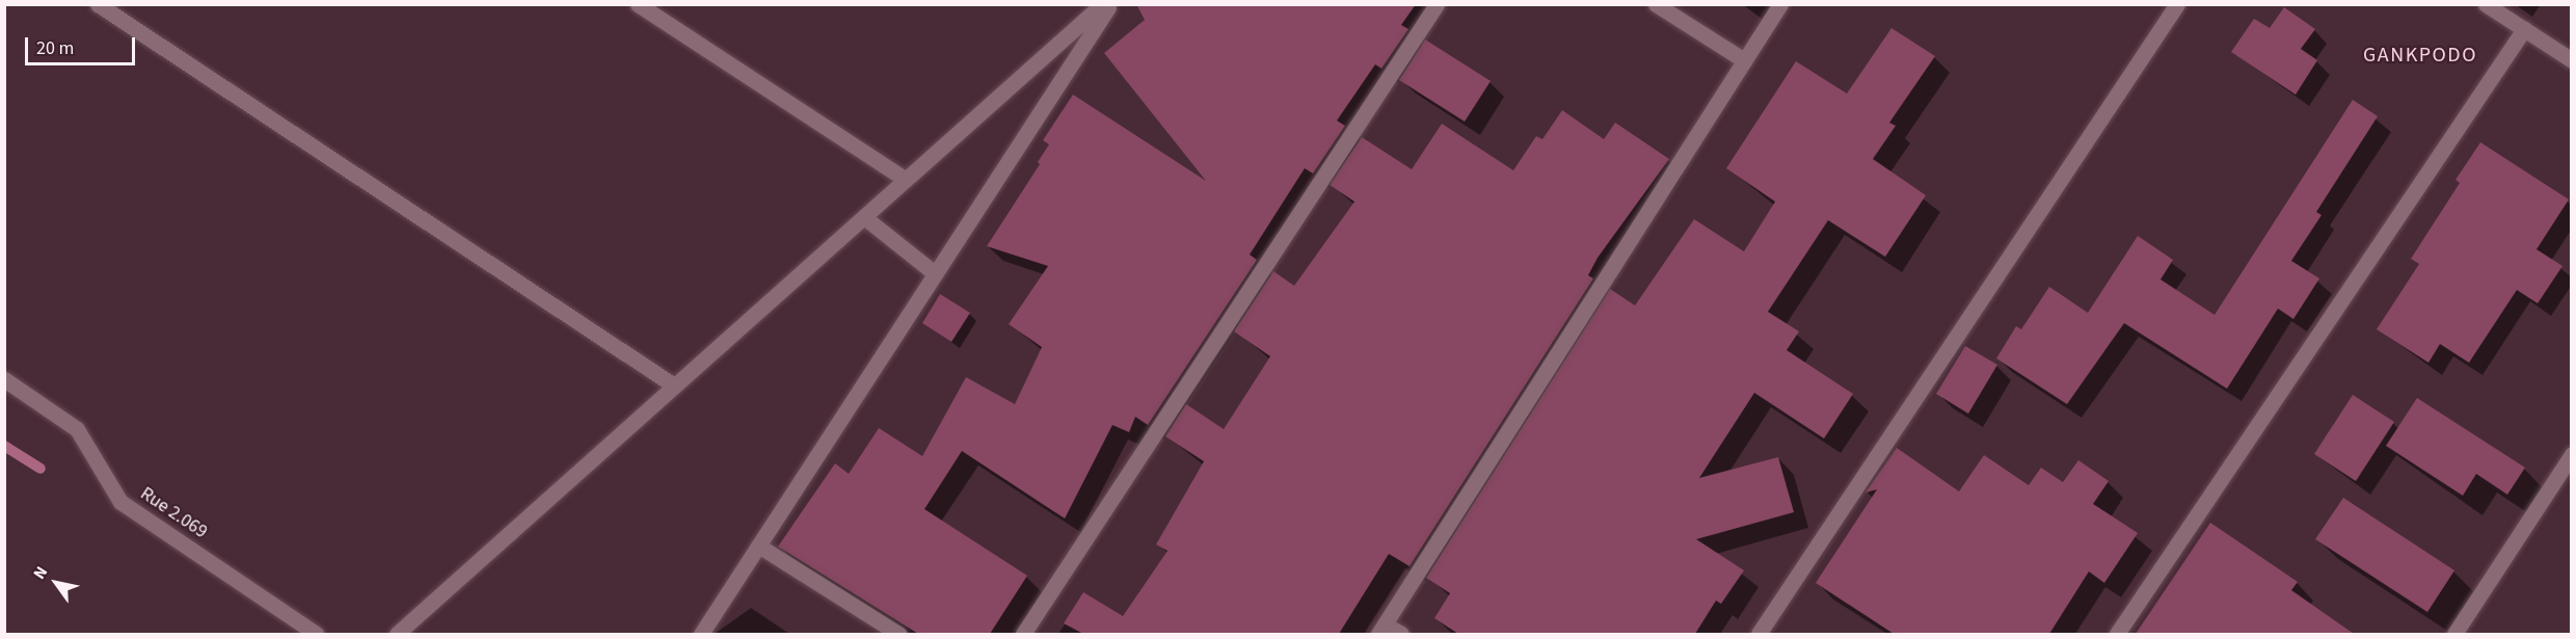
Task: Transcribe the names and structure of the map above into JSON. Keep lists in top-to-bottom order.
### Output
{
  "streets": {
    "street": ["Rue 2.069"]
  },
  "districts": ["GANKPODO"],
  "scale_bar": "20 m",
  "north": "top left"
}
